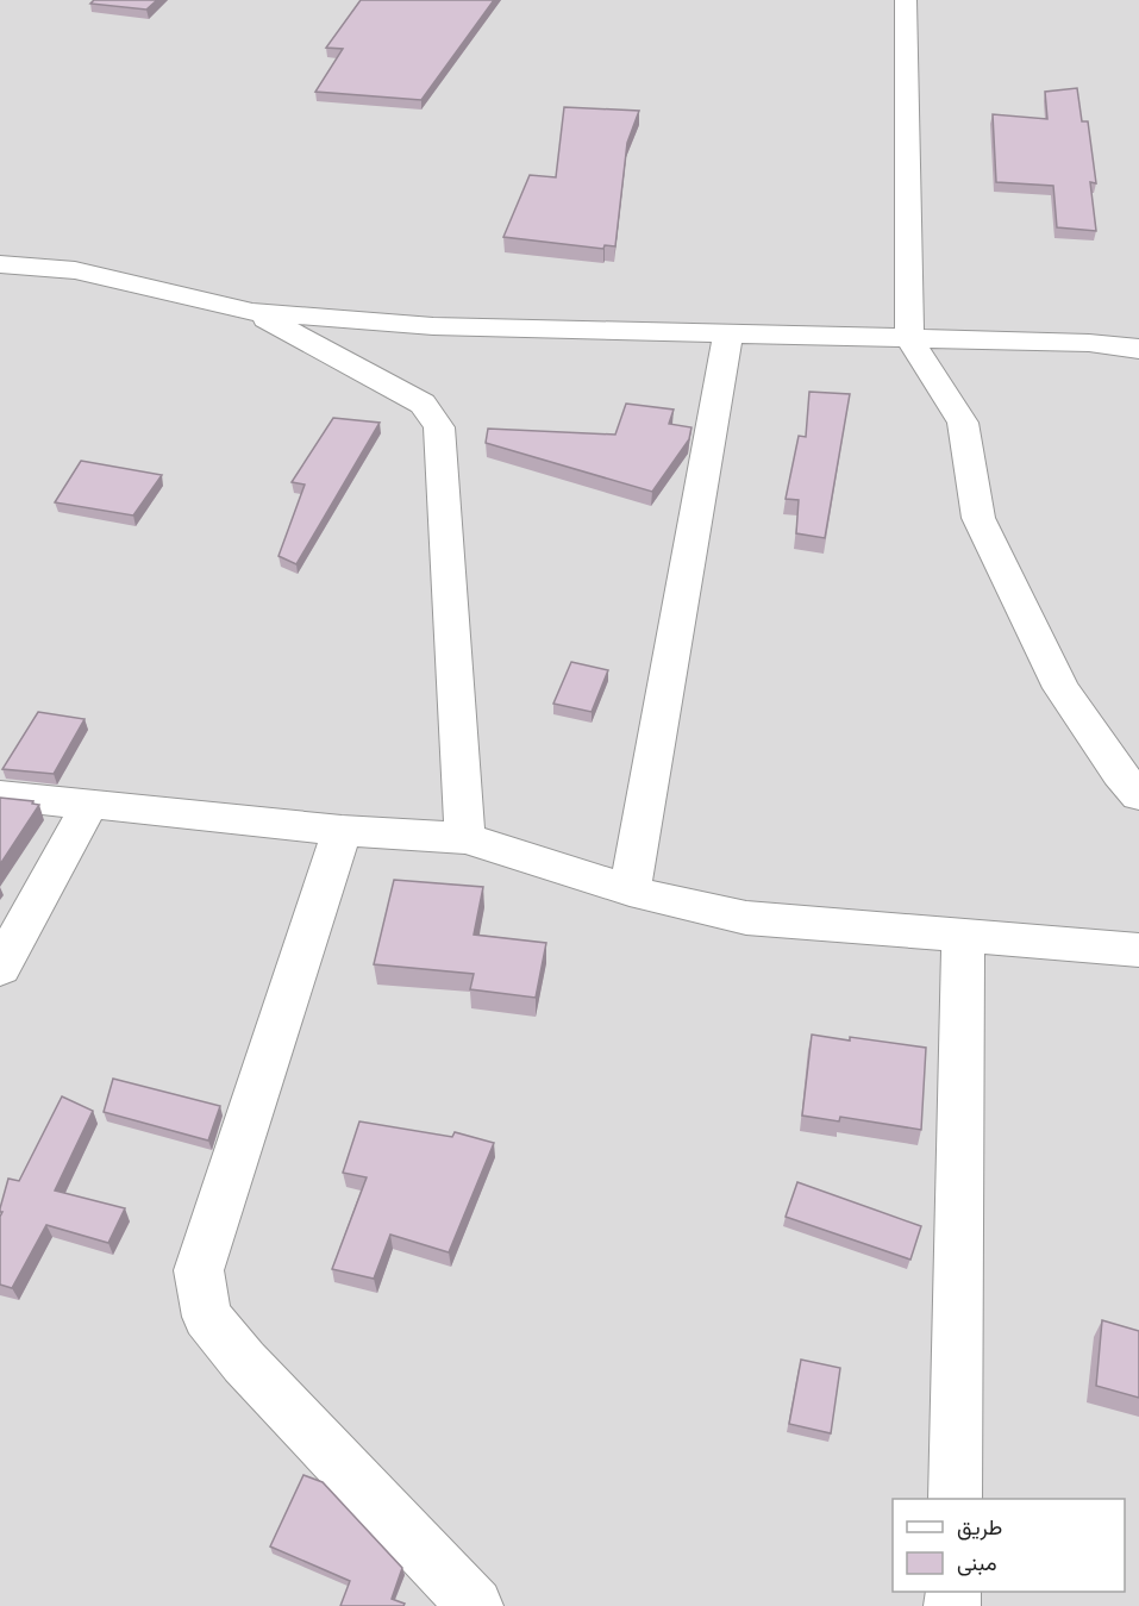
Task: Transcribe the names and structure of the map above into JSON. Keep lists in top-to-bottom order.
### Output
{
  "legend": ["طريق", "مبنى"]
}
